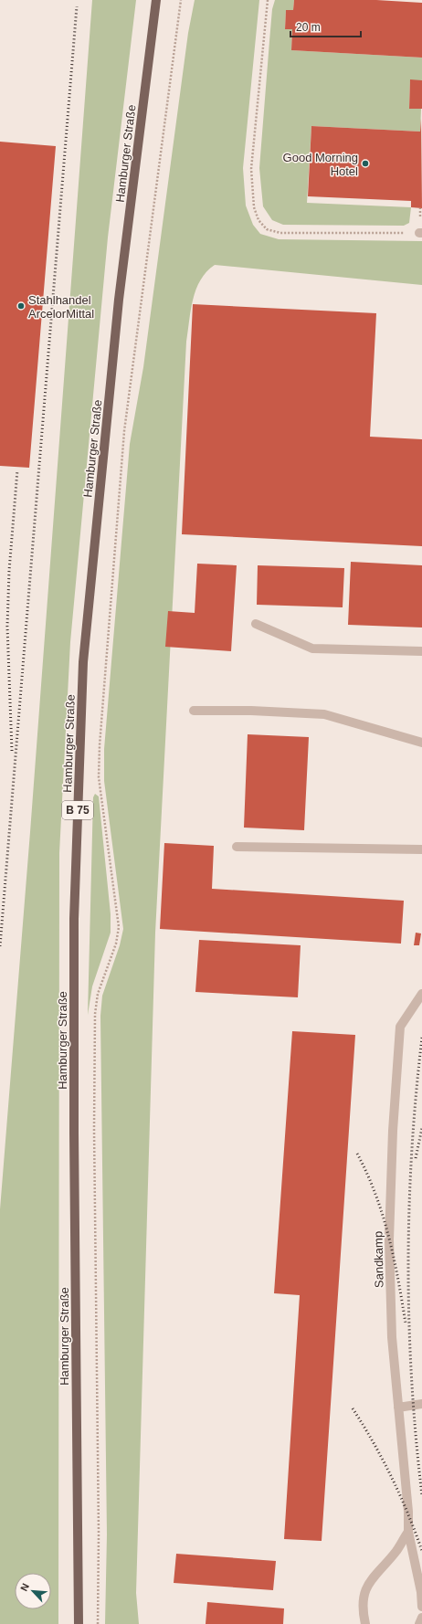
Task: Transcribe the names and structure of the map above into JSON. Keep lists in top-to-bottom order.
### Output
{
  "streets": {
    "main road": ["Hamburger Straße", "B 75"],
    "street": ["Sandkamp"]
  },
  "places": ["Good Morning Hotel", "Stahlhandel ArcelorMittal"],
  "scale_bar": "20 m",
  "north": "top left"
}
